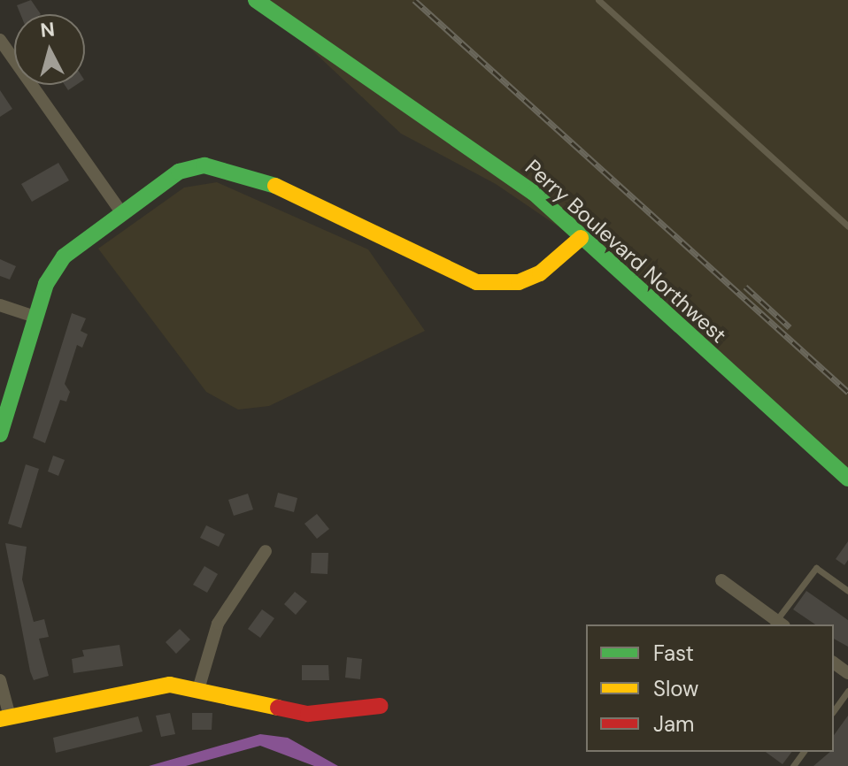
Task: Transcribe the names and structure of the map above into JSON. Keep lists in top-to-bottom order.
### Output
{
  "streets": {
    "street": ["Perry Boulevard Northwest"]
  },
  "legend": ["Fast", "Slow", "Jam"],
  "north": "top"
}
